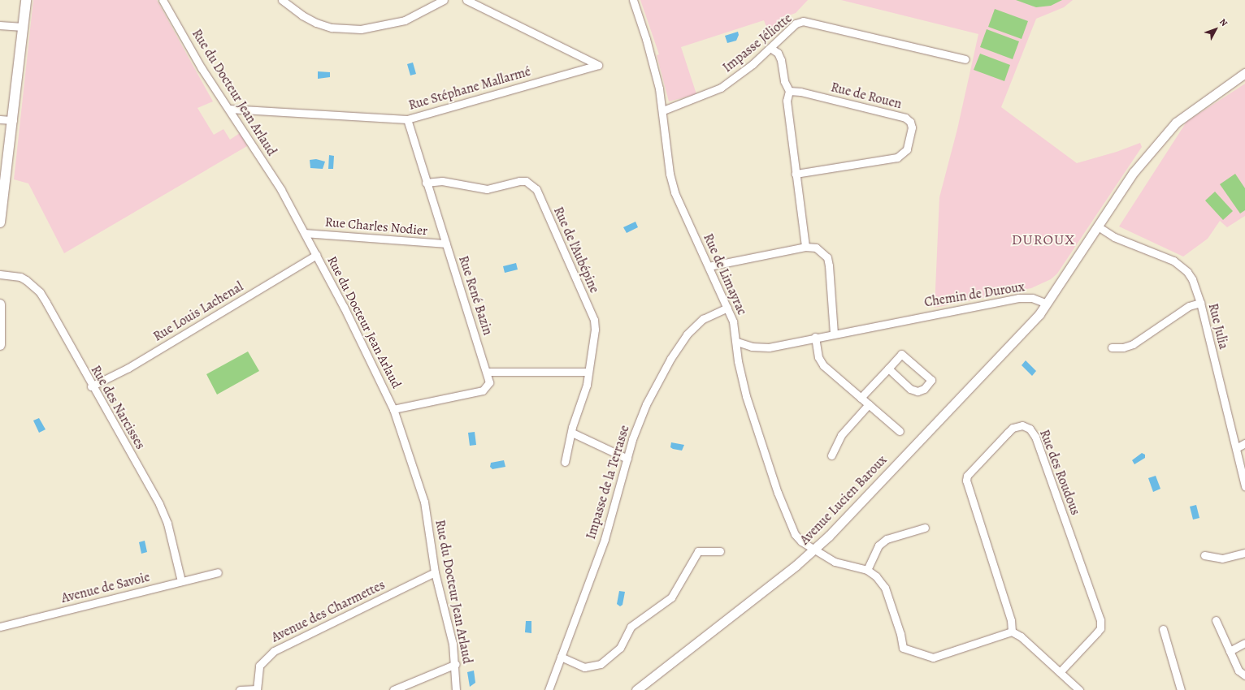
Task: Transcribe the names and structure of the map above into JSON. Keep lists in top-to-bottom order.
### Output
{
  "streets": {
    "street": [
      "Impasse Jéliotte",
      "Rue Stéphane Mallarmé",
      "Rue du Docteur Jean Arlaud",
      "Rue de Rouen",
      "Rue Charles Nodier",
      "Rue de l'Aubépine",
      "Rue de Limayrac",
      "Chemin de Duroux",
      "Rue René Bazin",
      "Rue Louis Lachenal",
      "Rue Julia",
      "Rue des Narcisses",
      "Rue des Roudous",
      "Impasse de la Terrasse",
      "Avenue Lucien Baroux",
      "Avenue de Savoie",
      "Avenue des Charmettes"
    ]
  },
  "crossings": [
    ["Impasse Jéliotte", "Rue de Limayrac"],
    ["Rue Stéphane Mallarmé", "Rue du Docteur Jean Arlaud"],
    ["Rue Stéphane Mallarmé", "Rue René Bazin"],
    ["Rue du Docteur Jean Arlaud", "Rue Charles Nodier"],
    ["Rue du Docteur Jean Arlaud", "Rue René Bazin"],
    ["Rue du Docteur Jean Arlaud", "Rue Louis Lachenal"],
    ["Rue du Docteur Jean Arlaud", "Avenue des Charmettes"],
    ["Rue Charles Nodier", "Rue René Bazin"],
    ["Rue de l'Aubépine", "Rue René Bazin"],
    ["Rue de Limayrac", "Chemin de Duroux"],
    ["Rue de Limayrac", "Impasse de la Terrasse"],
    ["Rue de Limayrac", "Avenue Lucien Baroux"],
    ["Chemin de Duroux", "Avenue Lucien Baroux"],
    ["Rue Louis Lachenal", "Rue des Narcisses"],
    ["Rue des Narcisses", "Avenue de Savoie"]
  ],
  "districts": ["DUROUX"],
  "north": "top right"
}
